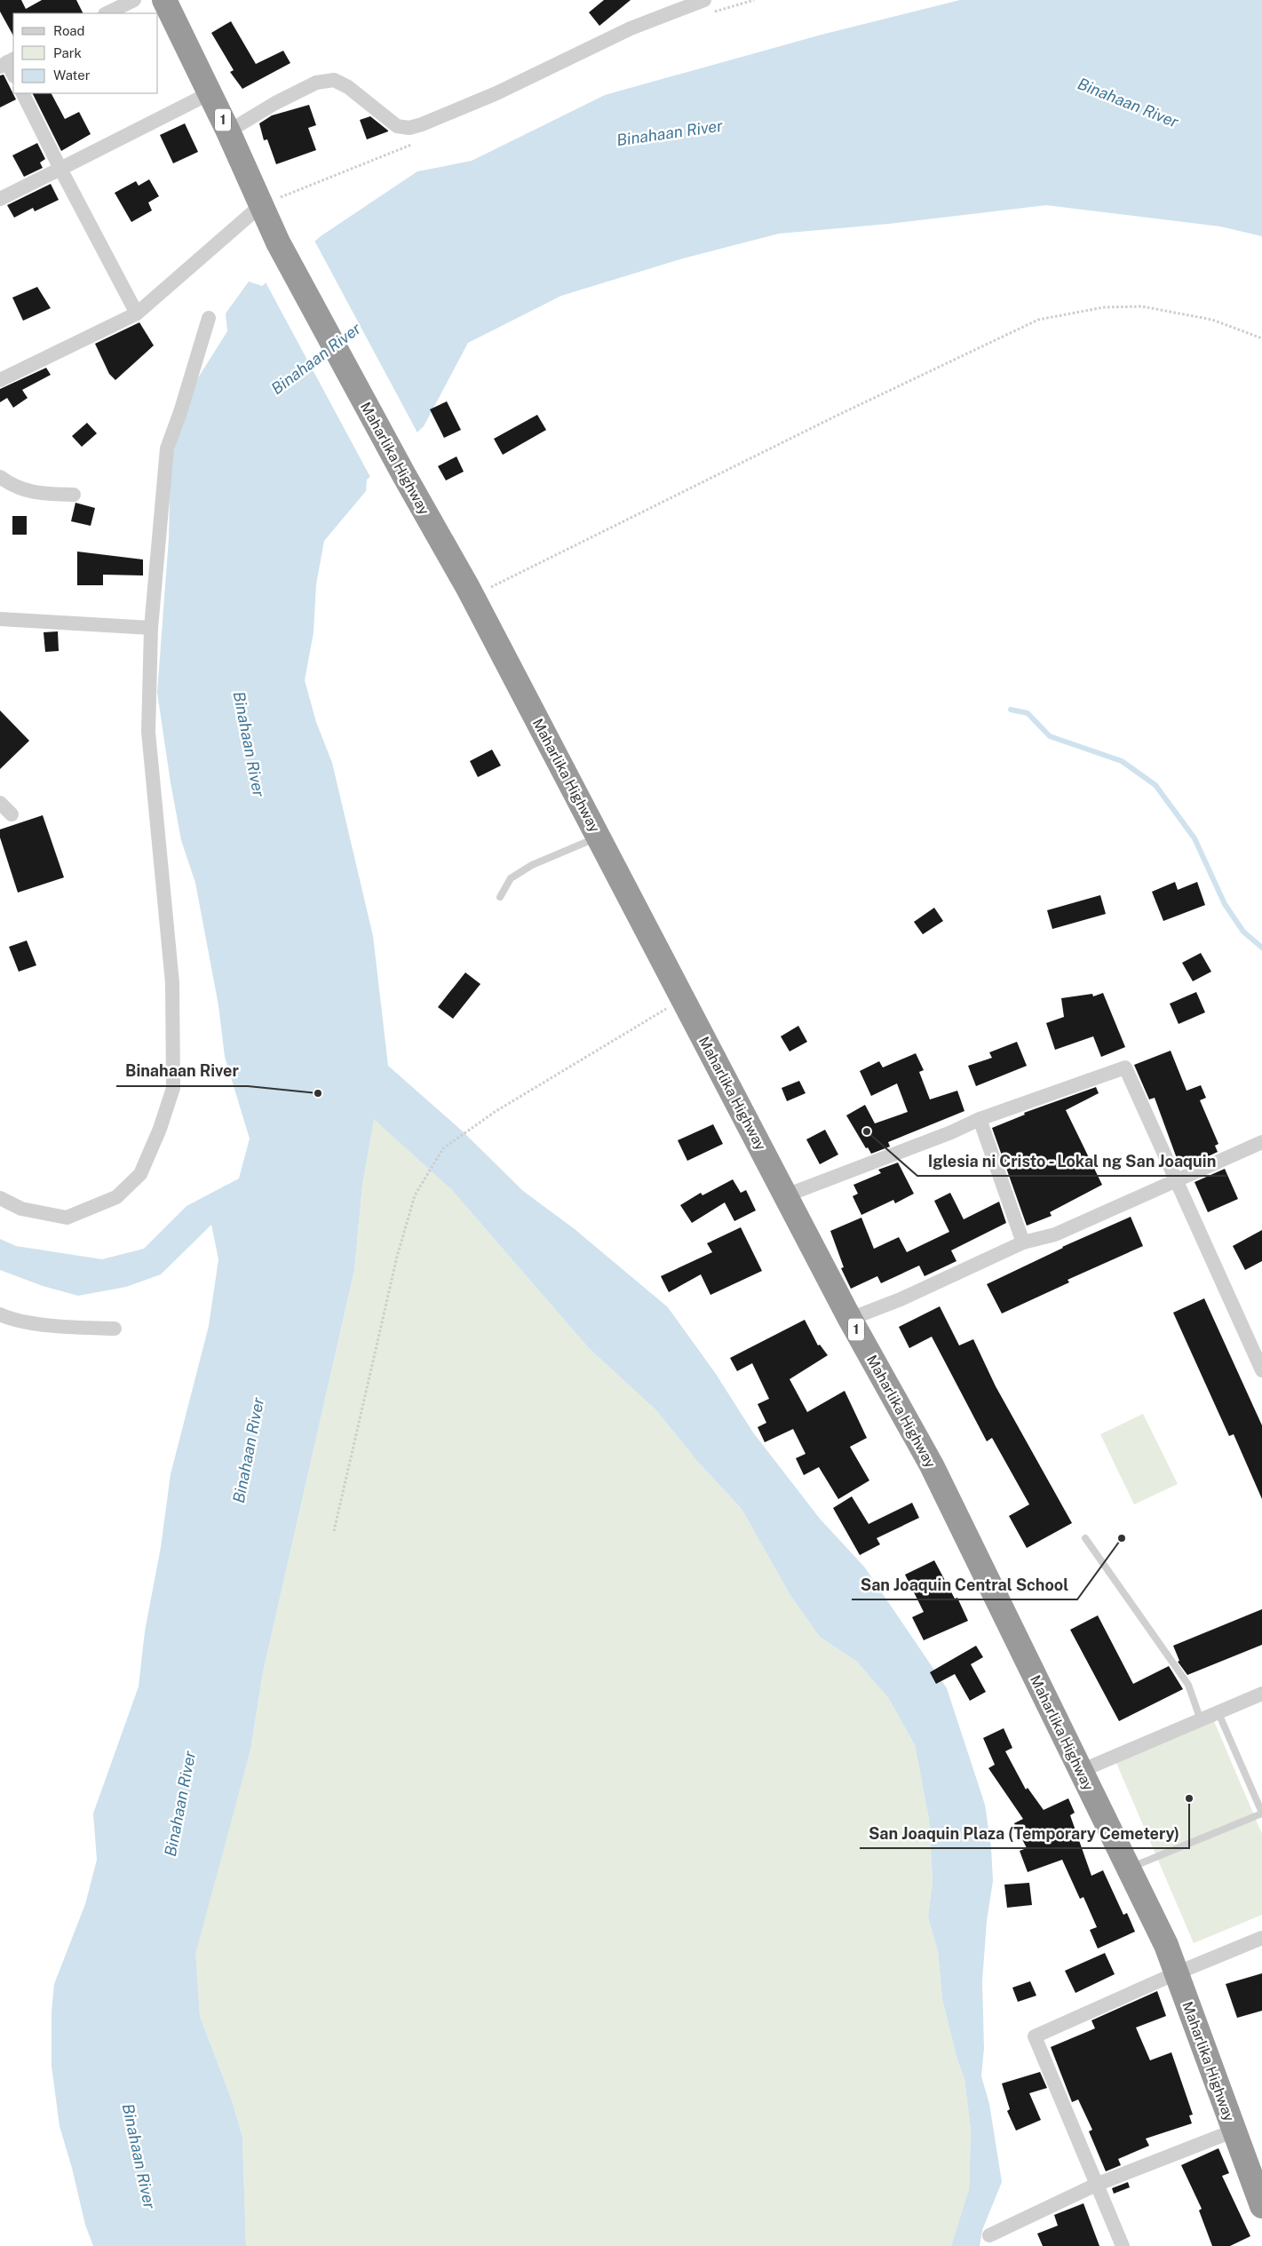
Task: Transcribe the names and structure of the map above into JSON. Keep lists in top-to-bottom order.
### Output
{
  "streets": {
    "highway": ["1", "Maharlika Highway"]
  },
  "water": ["Binahaan River"],
  "places": [
    "Binahaan River",
    "Iglesia ni Cristo - Lokal ng San Joaquin",
    "San Joaquin Central School",
    "San Joaquin Plaza (Temporary Cemetery)"
  ],
  "legend": ["Road", "Park", "Water"]
}
